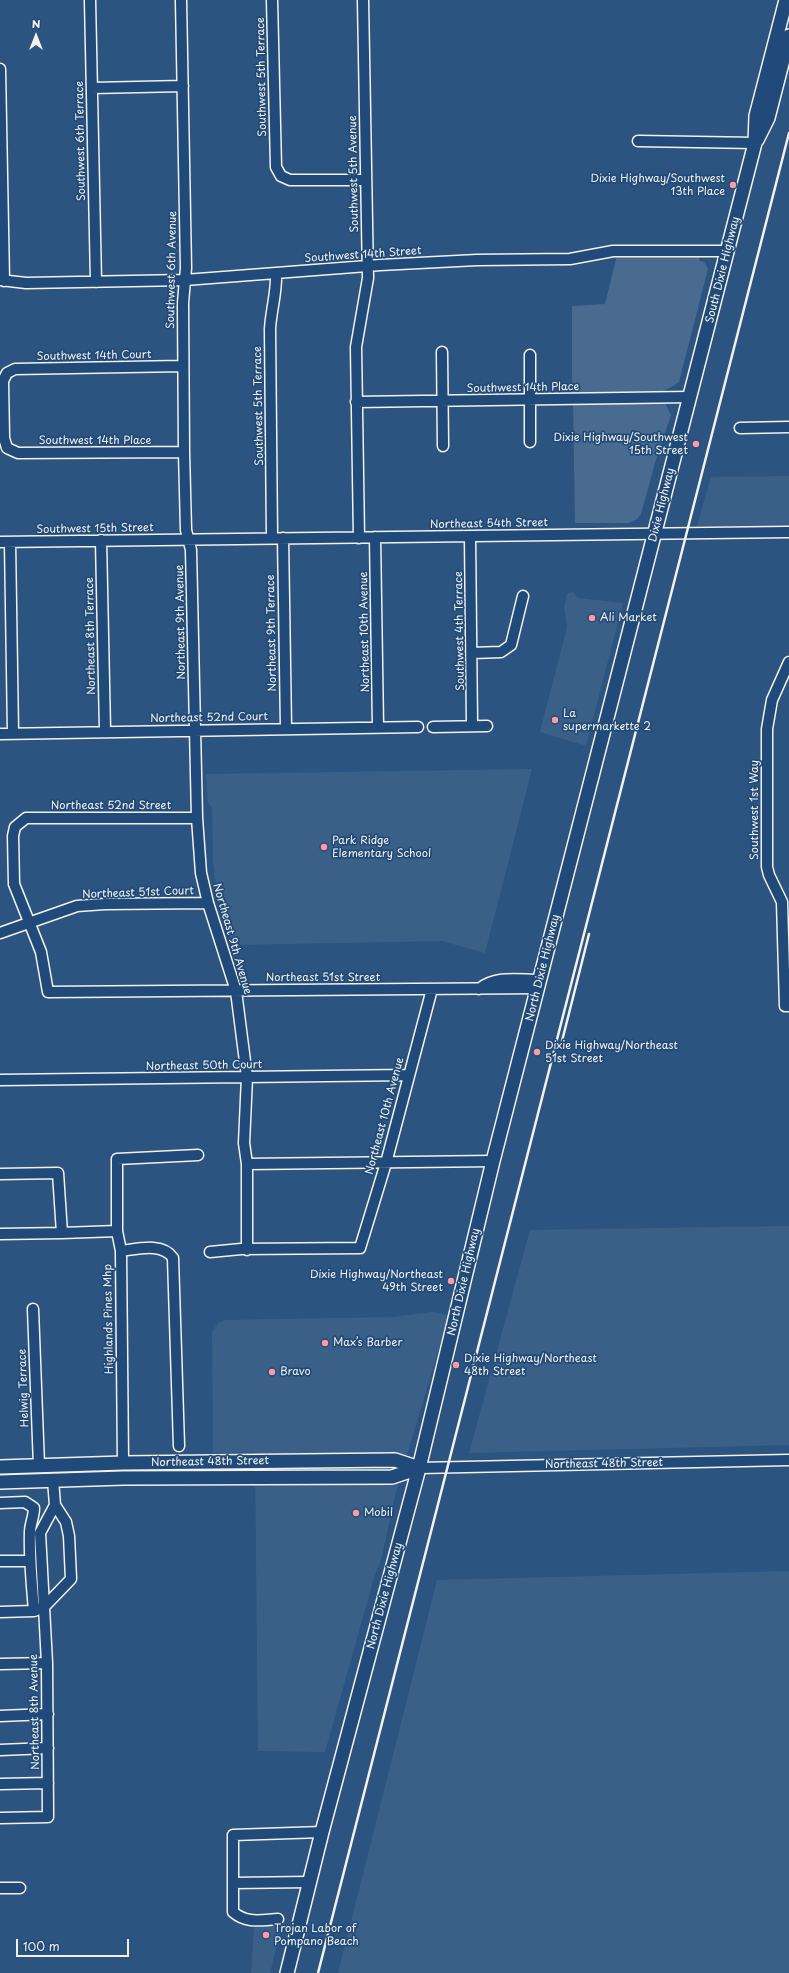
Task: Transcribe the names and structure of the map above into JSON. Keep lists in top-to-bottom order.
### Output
{
  "streets": {
    "main road": [
      "South Dixie Highway",
      "Dixie Highway",
      "North Dixie Highway",
      "Northeast 48th Street"
    ],
    "street": [
      "Southwest 5th Terrace",
      "Southwest 6th Terrace",
      "Southwest 5th Avenue",
      "Southwest 14th Street",
      "Southwest 6th Avenue",
      "Southwest 14th Court",
      "Southwest 14th Place",
      "Northeast 54th Street",
      "Southwest 15th Street",
      "Northeast 9th Avenue",
      "Southwest 4th Terrace",
      "Northeast 10th Avenue",
      "Northeast 9th Terrace",
      "Northeast 8th Terrace",
      "Northeast 52nd Court",
      "Northeast 52nd Street",
      "Southwest 1st Way",
      "Northeast 51st Court",
      "Northeast 51st Street",
      "Northeast 50th Court",
      "Highlands Pines Mhp",
      "Helwig Terrace",
      "Northeast 8th Avenue"
    ]
  },
  "crossings": [
    ["Southwest 5th Terrace", "Southwest 5th Avenue"],
    ["Southwest 5th Terrace", "Southwest 14th Street"],
    ["Southwest 5th Terrace", "Northeast 54th Street"],
    ["Southwest 6th Terrace", "Southwest 14th Street"],
    ["Southwest 5th Avenue", "Southwest 14th Street"],
    ["Southwest 5th Avenue", "Southwest 14th Place"],
    ["Southwest 5th Avenue", "Northeast 54th Street"],
    ["Southwest 14th Street", "Southwest 6th Avenue"],
    ["Southwest 14th Street", "South Dixie Highway"],
    ["Southwest 6th Avenue", "Southwest 14th Court"],
    ["Southwest 6th Avenue", "Southwest 14th Place"],
    ["Southwest 6th Avenue", "Northeast 54th Street"],
    ["Southwest 6th Avenue", "Southwest 15th Street"],
    ["Southwest 6th Avenue", "Northeast 9th Avenue"],
    ["South Dixie Highway", "Southwest 14th Place"],
    ["South Dixie Highway", "Dixie Highway"],
    ["Southwest 14th Court", "Southwest 14th Place"],
    ["Southwest 14th Place", "Dixie Highway"],
    ["Dixie Highway", "Northeast 54th Street"],
    ["Dixie Highway", "North Dixie Highway"],
    ["Northeast 54th Street", "Southwest 15th Street"],
    ["Northeast 54th Street", "Northeast 9th Avenue"],
    ["Northeast 54th Street", "Southwest 4th Terrace"],
    ["Northeast 54th Street", "Northeast 10th Avenue"],
    ["Northeast 54th Street", "Northeast 9th Terrace"],
    ["Southwest 15th Street", "Northeast 9th Avenue"],
    ["Southwest 15th Street", "Northeast 8th Terrace"],
    ["Northeast 9th Avenue", "Northeast 10th Avenue"],
    ["Northeast 9th Avenue", "Northeast 52nd Court"],
    ["Northeast 9th Avenue", "Northeast 52nd Street"],
    ["Northeast 9th Avenue", "Northeast 51st Court"],
    ["Northeast 9th Avenue", "Northeast 51st Street"],
    ["Northeast 9th Avenue", "Northeast 50th Court"],
    ["Northeast 10th Avenue", "Northeast 52nd Court"],
    ["Northeast 10th Avenue", "Northeast 51st Street"],
    ["Northeast 10th Avenue", "Northeast 50th Court"],
    ["Northeast 9th Terrace", "Northeast 52nd Court"],
    ["Northeast 8th Terrace", "Northeast 52nd Court"],
    ["Northeast 52nd Street", "Northeast 51st Court"],
    ["Northeast 52nd Street", "Northeast 51st Street"],
    ["Northeast 51st Court", "Northeast 51st Street"],
    ["North Dixie Highway", "Northeast 51st Street"],
    ["North Dixie Highway", "Northeast 48th Street"],
    ["Highlands Pines Mhp", "Northeast 48th Street"],
    ["Helwig Terrace", "Northeast 48th Street"]
  ],
  "places": [
    "Dixie Highway/Southwest 13th Place",
    "Dixie Highway/Southwest 15th Street",
    "Ali Market",
    "La supermarkette 2",
    "Park Ridge Elementary School",
    "Dixie Highway/Northeast 51st Street",
    "Dixie Highway/Northeast 49th Street",
    "Max’s Barber",
    "Dixie Highway/Northeast 48th Street",
    "Bravo",
    "Mobil",
    "Trojan Labor of Pompano Beach"
  ],
  "scale_bar": "100 m",
  "north": "top"
}
